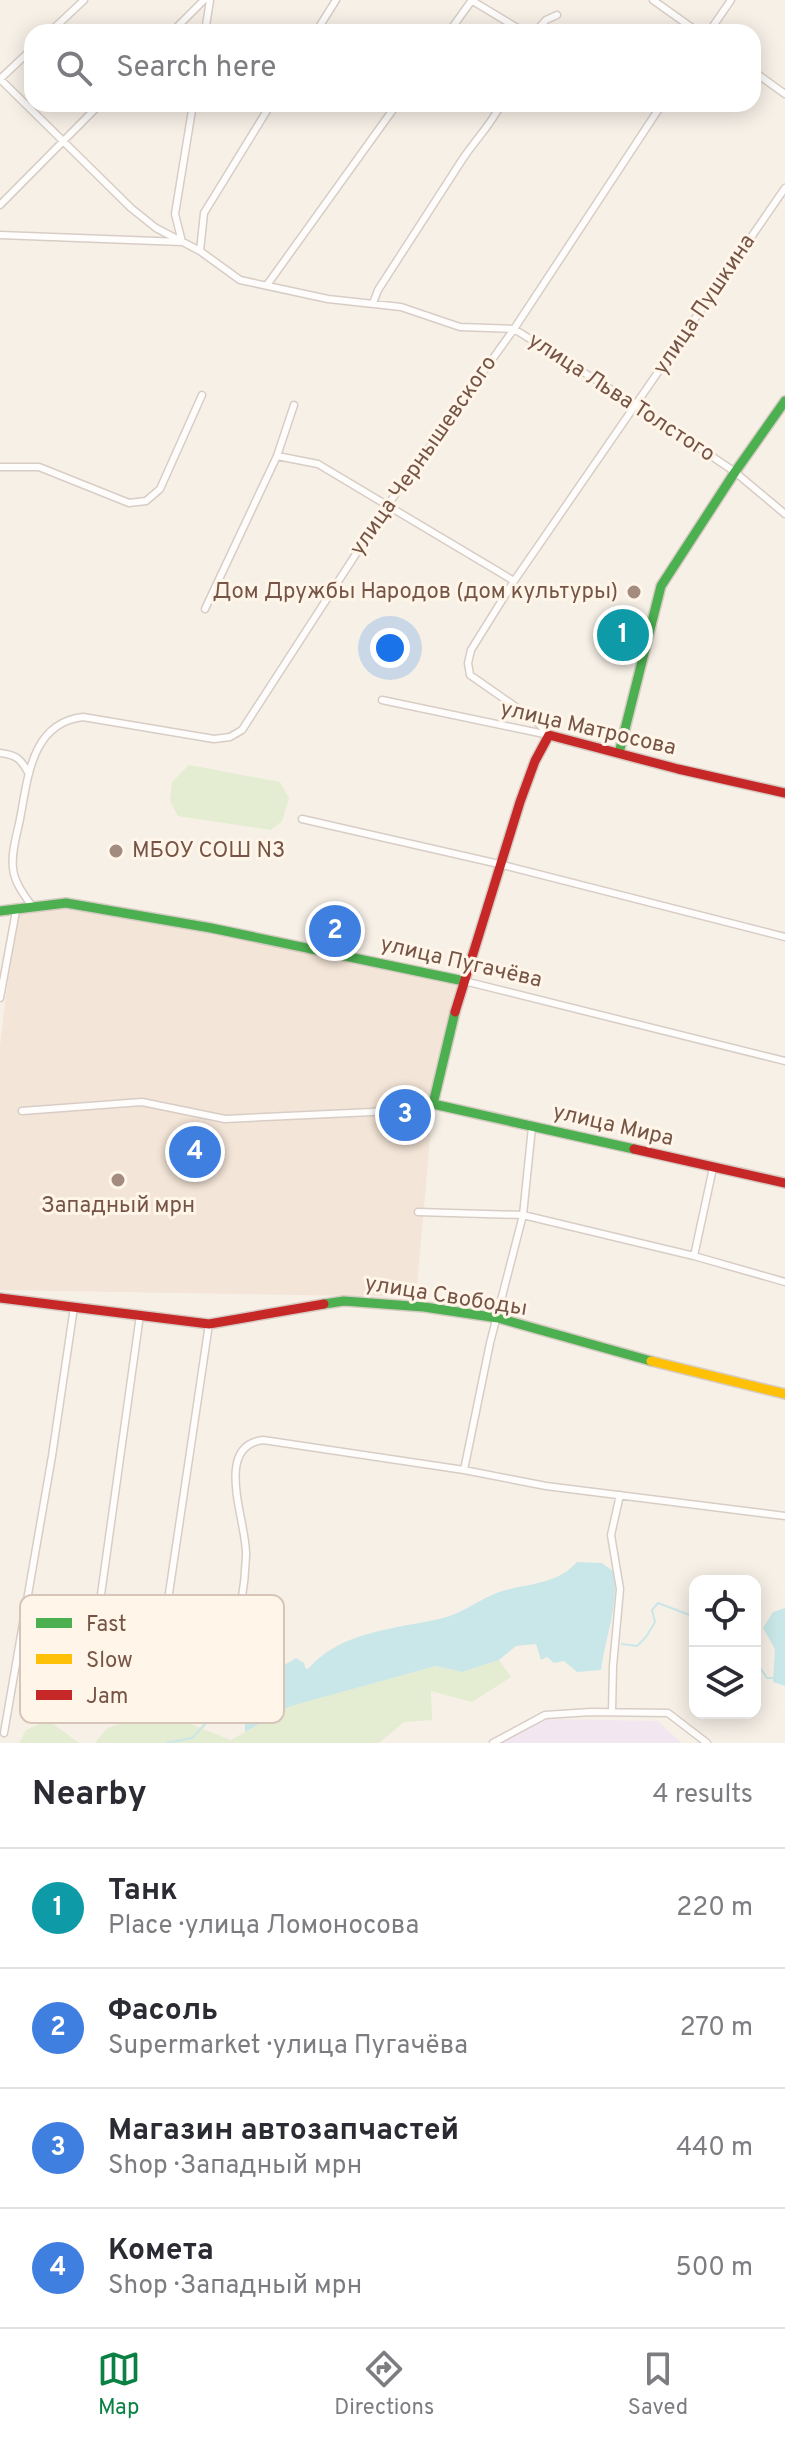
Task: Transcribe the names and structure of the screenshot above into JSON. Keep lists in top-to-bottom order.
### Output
{
  "streets": {
    "street": [
      "улица Пушкина",
      "улица Льва Толстого",
      "улица Чернышевского",
      "улица Матросова",
      "улица Пугачёва",
      "улица Мира",
      "улица Свободы"
    ]
  },
  "crossings": [
    ["улица Пушкина", "улица Льва Толстого"],
    ["улица Пушкина", "улица Матросова"],
    ["улица Льва Толстого", "улица Чернышевского"]
  ],
  "places": ["Дом Дружбы Народов (дом культуры)", "МБОУ СОШ N3", "Западный мрн"],
  "legend": ["Fast", "Slow", "Jam"],
  "page": {
    "search": "Search here",
    "pins": [
      "1",
      "2",
      "3",
      "4"
    ],
    "heading": ["Nearby", "4 results"],
    "list": [
      {
        "mark": "1",
        "name": "Танк",
        "note": "Place · улица Ломоносова",
        "value": "220 m"
      },
      {
        "mark": "2",
        "name": "Фасоль",
        "note": "Supermarket · улица Пугачёва",
        "value": "270 m"
      },
      {
        "mark": "3",
        "name": "Магазин автозапчастей",
        "note": "Shop · Западный мрн",
        "value": "440 m"
      },
      {
        "mark": "4",
        "name": "Комета",
        "note": "Shop · Западный мрн",
        "value": "500 m"
      }
    ],
    "nav": ["Map", "Directions", "Saved"]
  }
}
